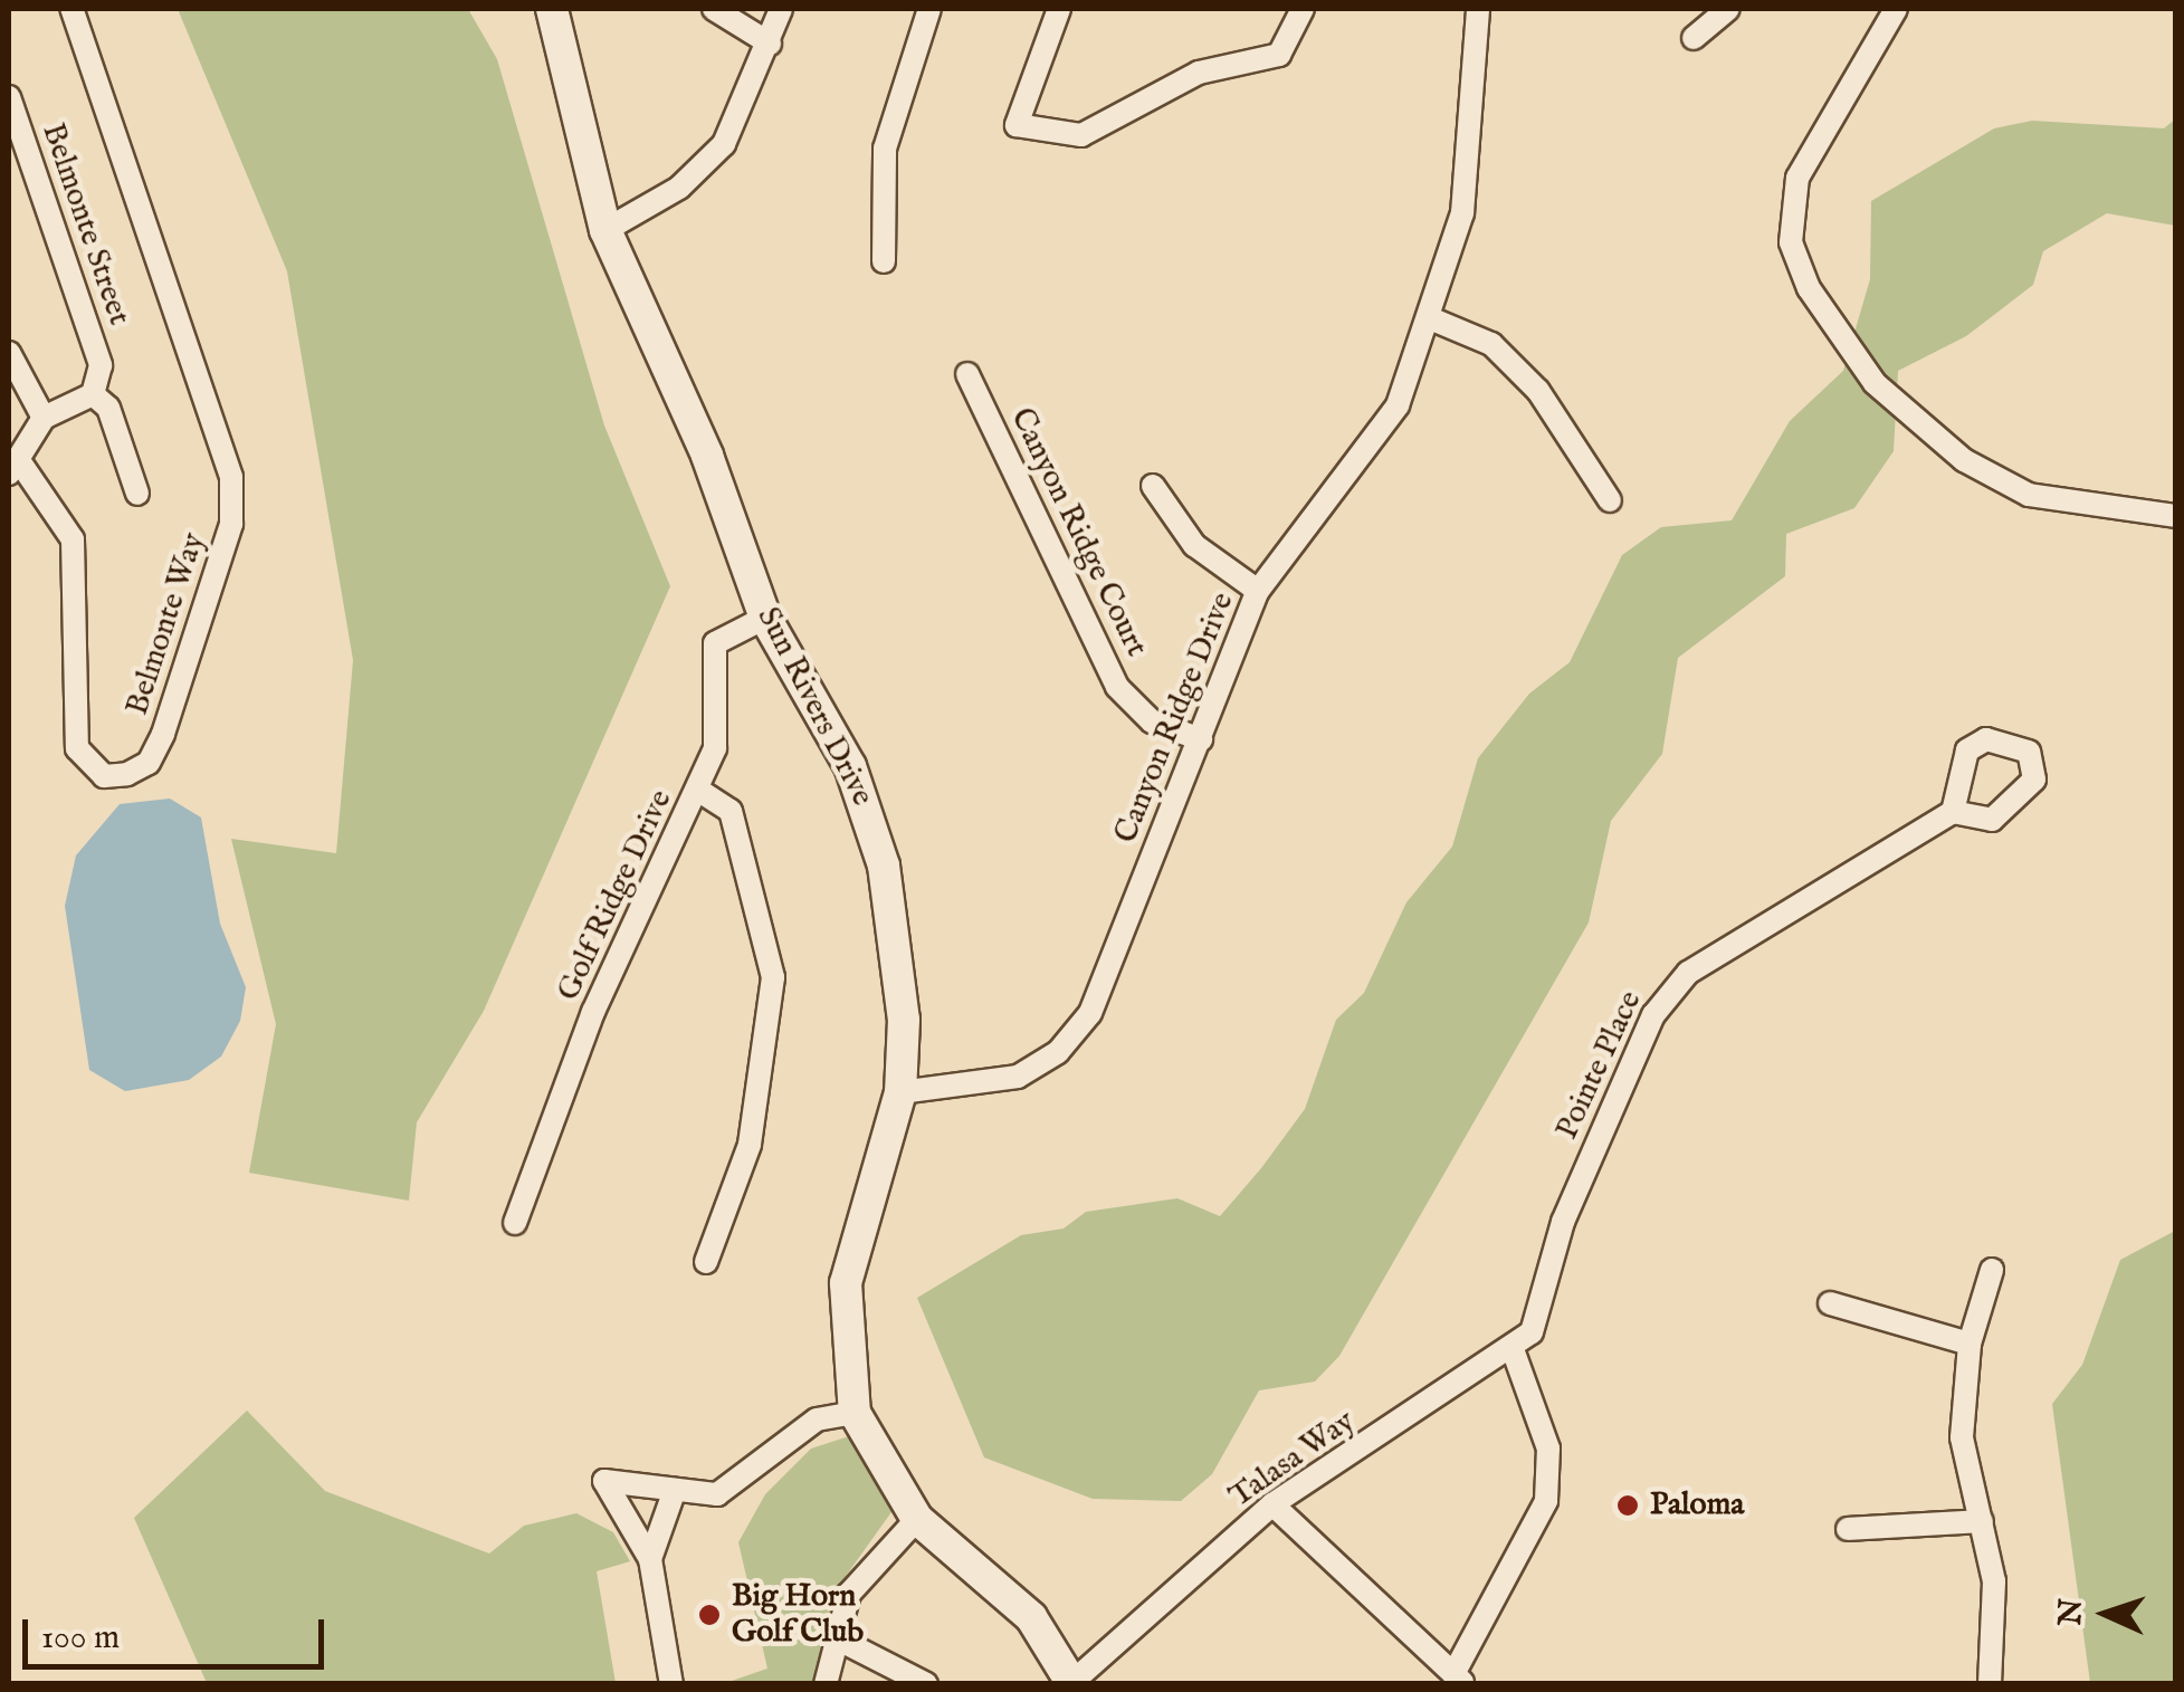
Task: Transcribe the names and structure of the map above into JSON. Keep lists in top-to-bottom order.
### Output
{
  "streets": {
    "street": [
      "Belmonte Street",
      "Canyon Ridge Court",
      "Belmonte Way",
      "Sun Rivers Drive",
      "Canyon Ridge Drive",
      "Golf Ridge Drive",
      "Pointe Place",
      "Talasa Way"
    ]
  },
  "crossings": [
    ["Canyon Ridge Court", "Canyon Ridge Drive"],
    ["Sun Rivers Drive", "Canyon Ridge Drive"],
    ["Sun Rivers Drive", "Golf Ridge Drive"],
    ["Sun Rivers Drive", "Talasa Way"],
    ["Pointe Place", "Talasa Way"]
  ],
  "places": ["Paloma", "Big Horn Golf Club"],
  "scale_bar": "100 m",
  "north": "left"
}
